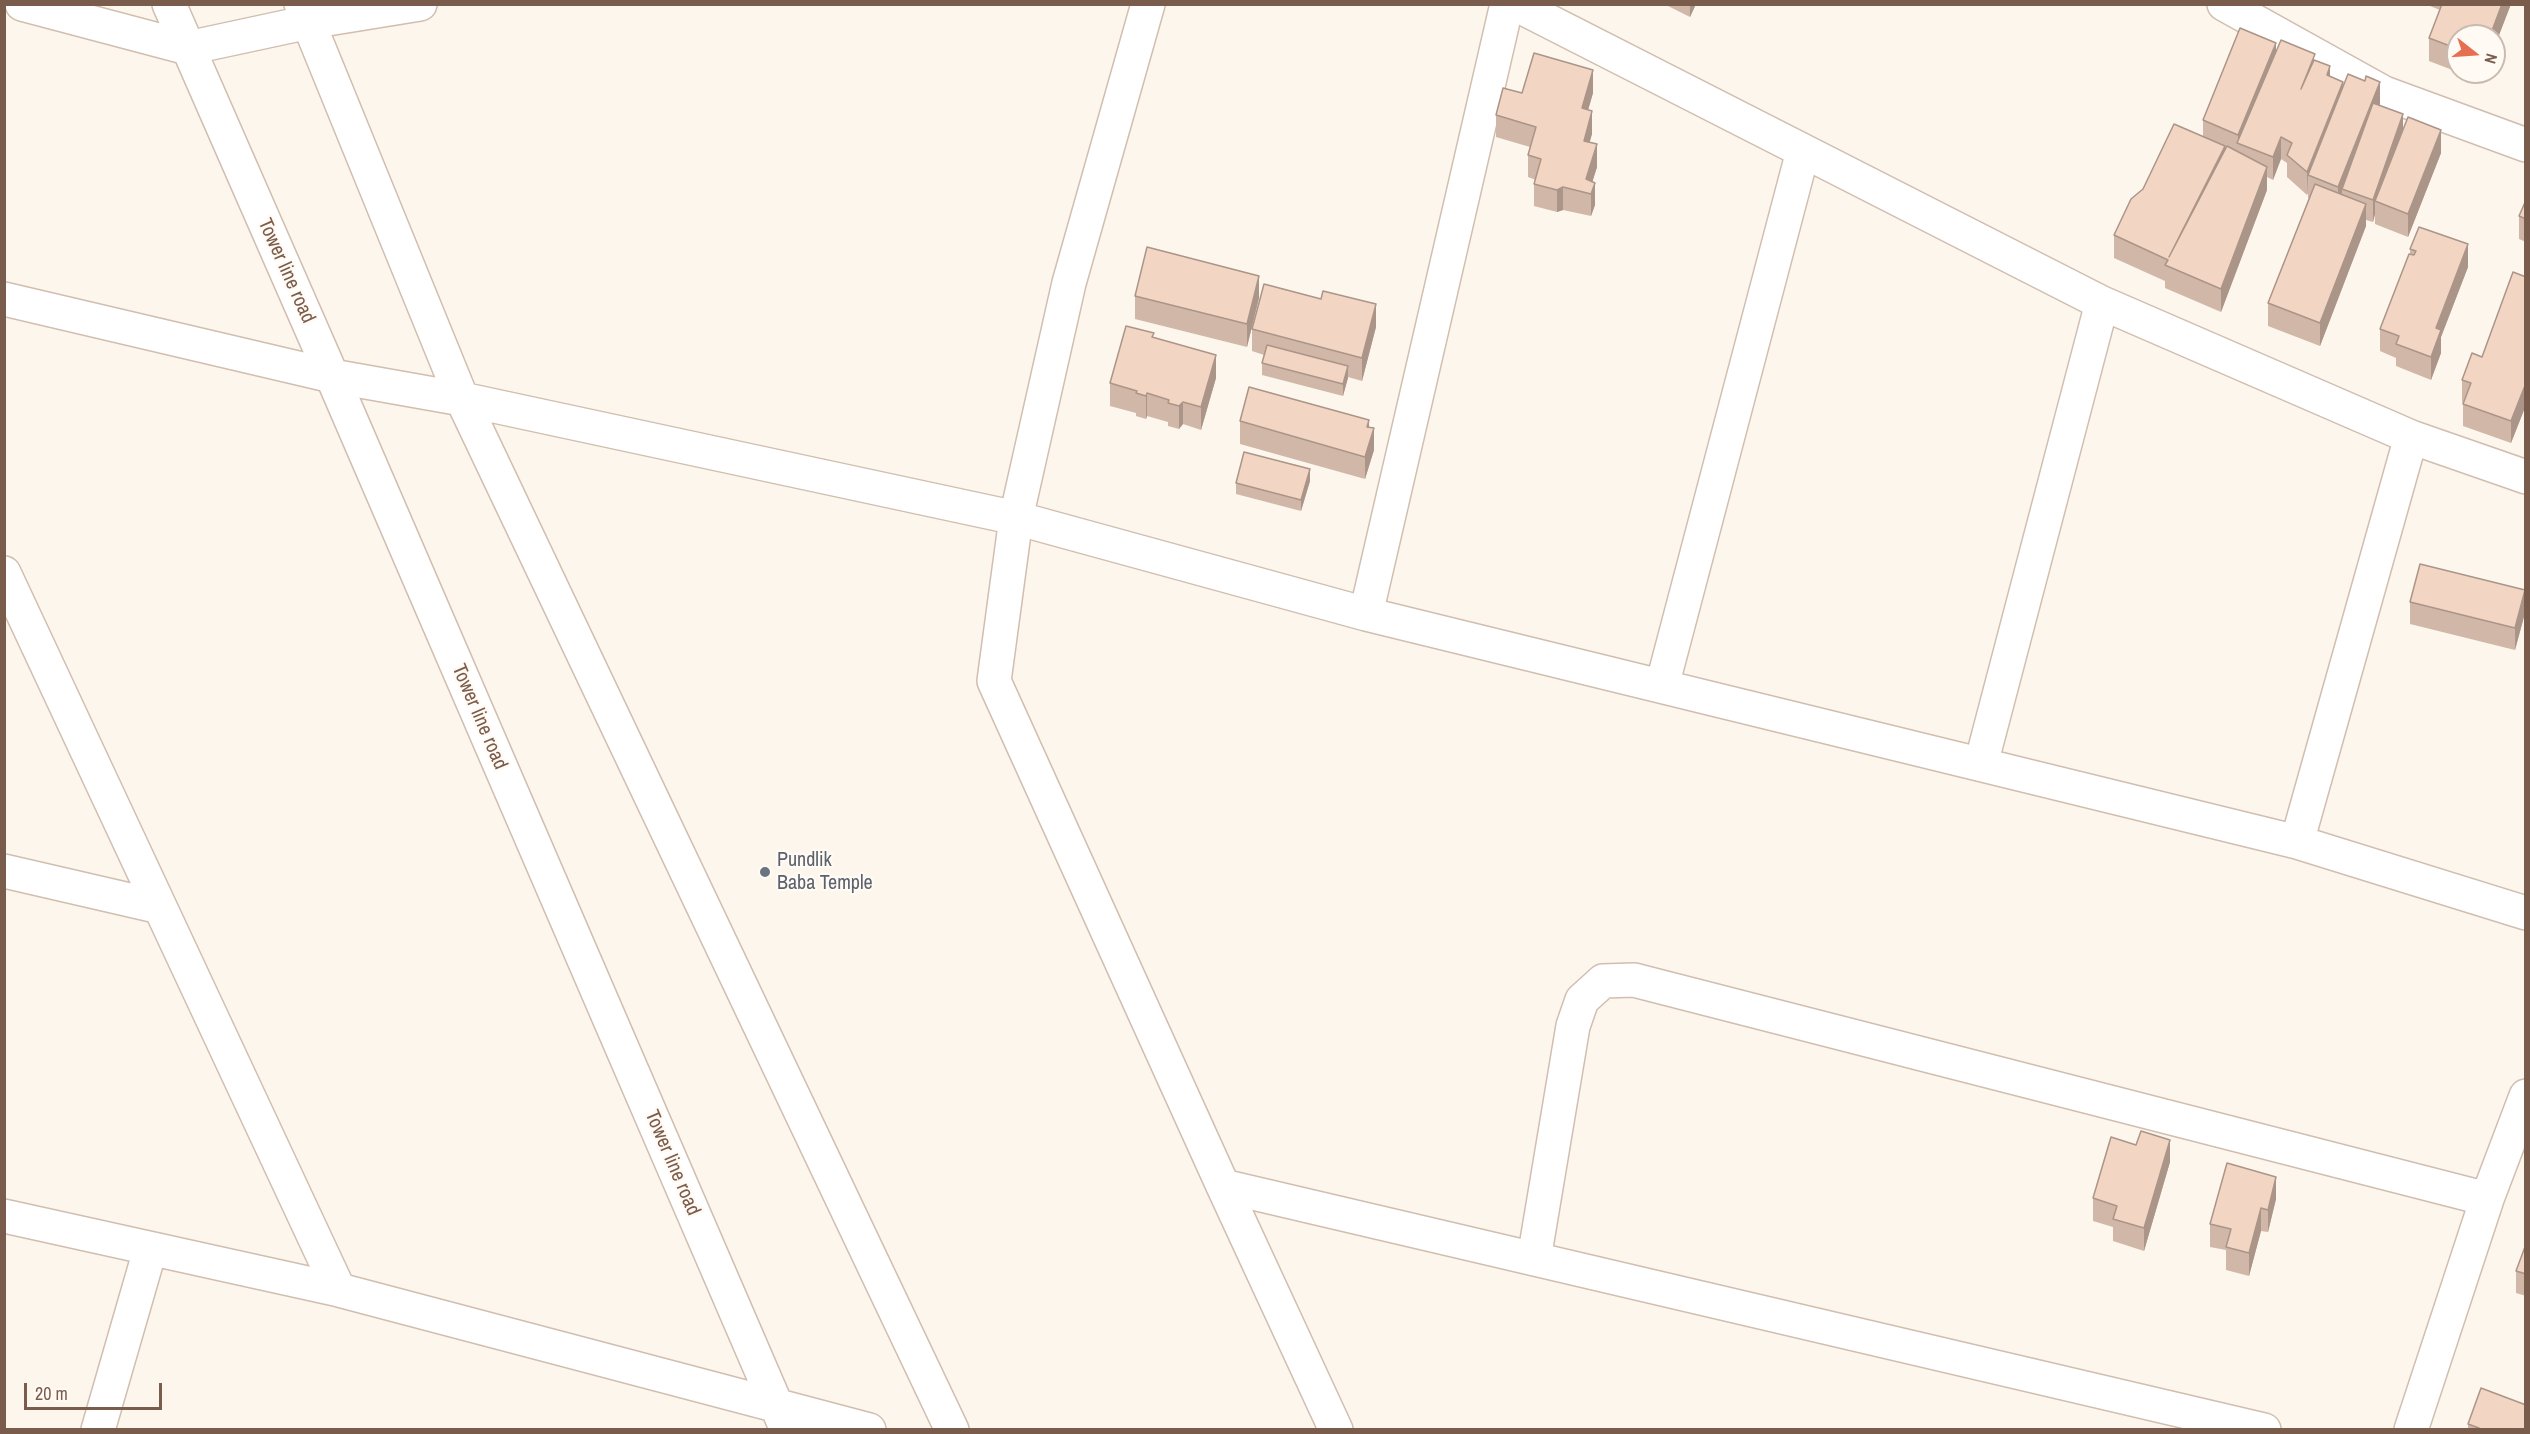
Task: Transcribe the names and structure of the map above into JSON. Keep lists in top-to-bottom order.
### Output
{
  "streets": {
    "street": ["Tower line road"]
  },
  "places": ["Pundlik Baba Temple"],
  "scale_bar": "20 m",
  "north": "right"
}
